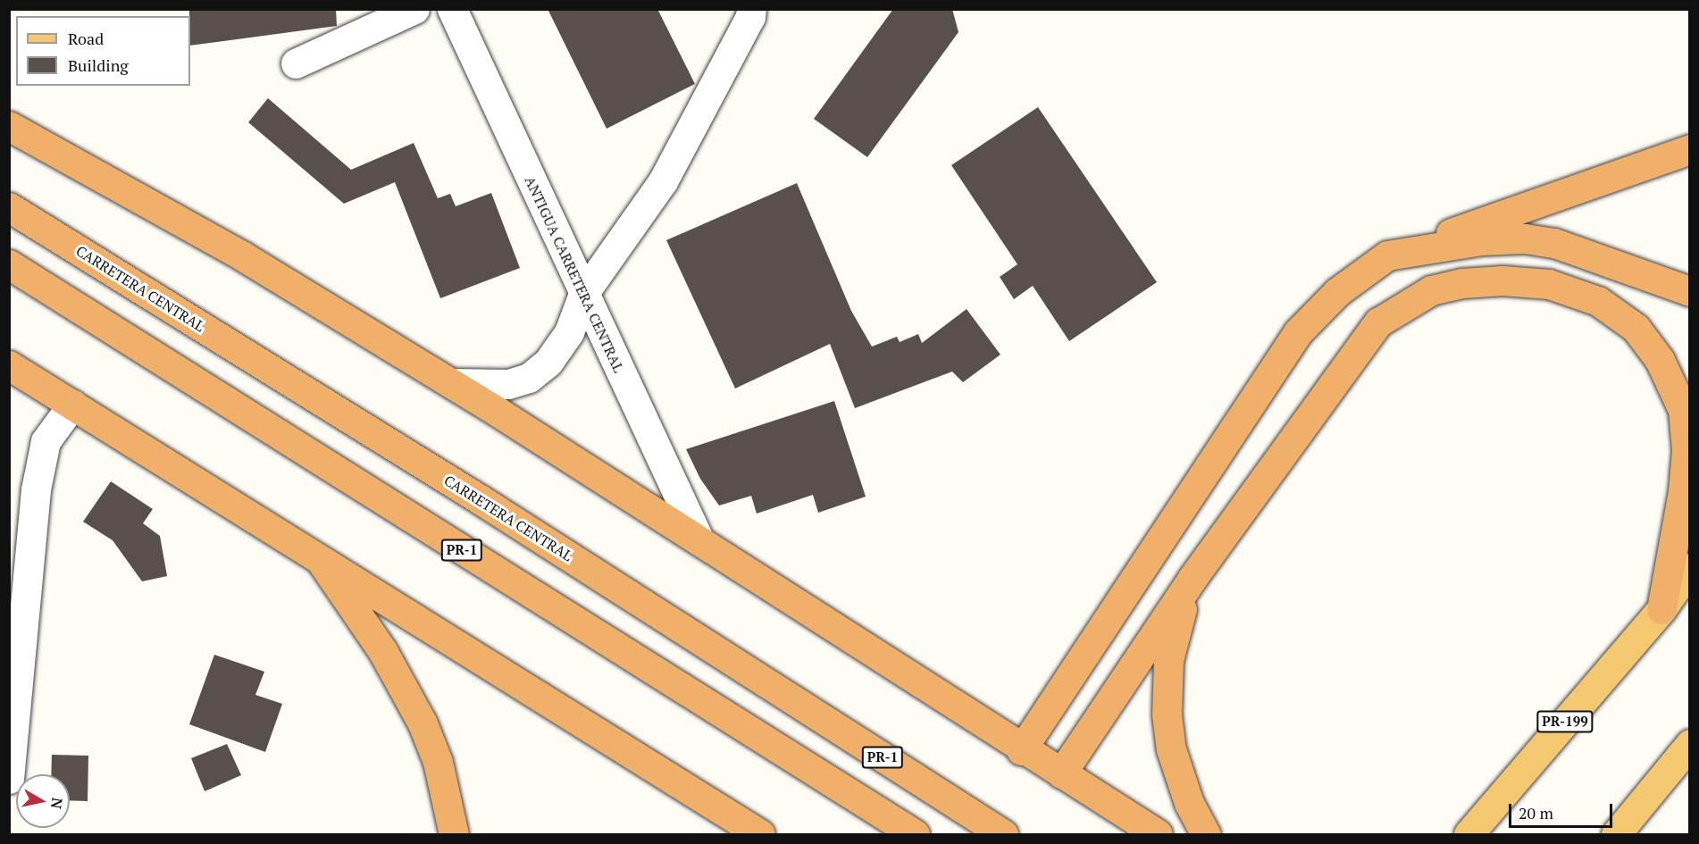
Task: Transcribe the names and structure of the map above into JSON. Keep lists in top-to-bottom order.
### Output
{
  "streets": {
    "highway": ["CARRETERA CENTRAL", "PR-1"],
    "main road": ["PR-199"],
    "street": ["ANTIGUA CARRETERA CENTRAL"]
  },
  "legend": ["Road", "Building"],
  "scale_bar": "20 m",
  "north": "right"
}
